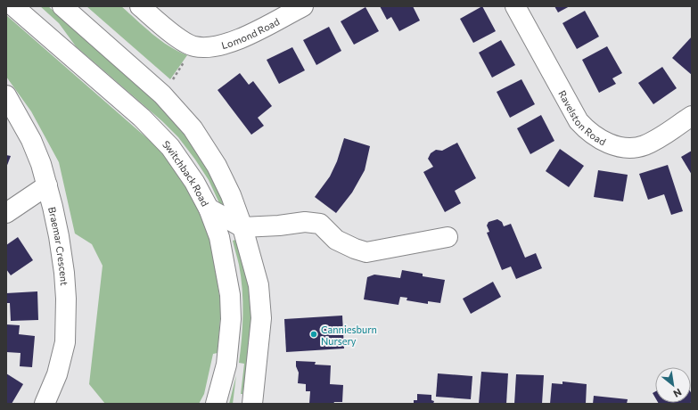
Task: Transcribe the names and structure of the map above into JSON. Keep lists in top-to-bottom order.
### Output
{
  "streets": {
    "main road": [
      "Lomond Road",
      "Ravelston Road",
      "Switchback Road",
      "Braemar Crescent"
    ]
  },
  "places": ["Canniesburn Nursery"],
  "north": "bottom right"
}
